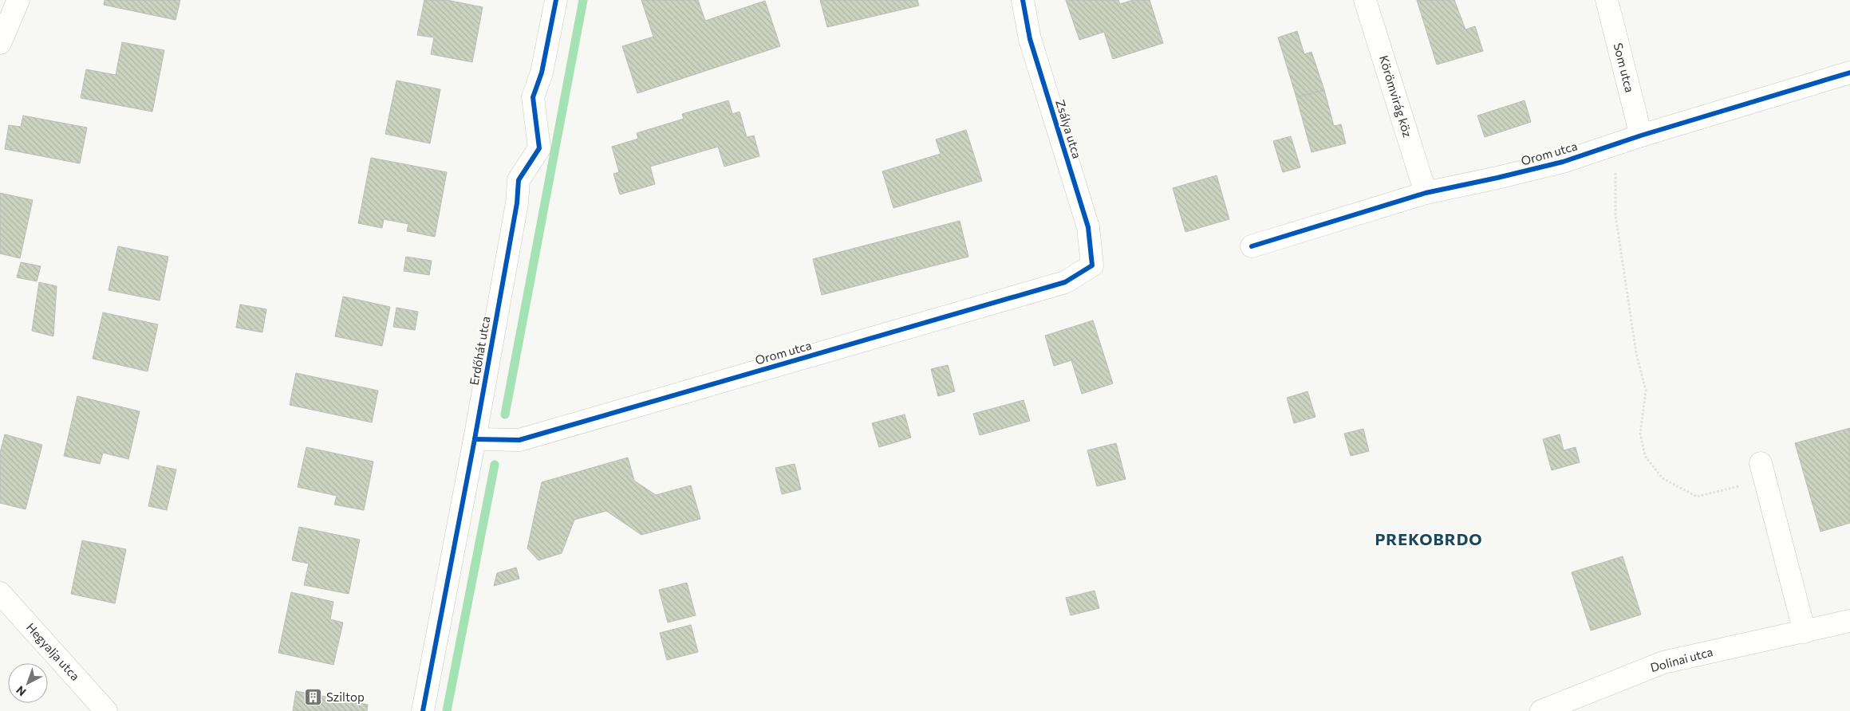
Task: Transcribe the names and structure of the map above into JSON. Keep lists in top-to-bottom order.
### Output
{
  "streets": {
    "street": [
      "Som utca",
      "Körömvirág köz",
      "Zsálya utca",
      "Orom utca",
      "Erdőhát utca",
      "Hegyalja utca",
      "Dolinai utca"
    ]
  },
  "crossings": [
    ["Som utca", "Orom utca"],
    ["Körömvirág köz", "Orom utca"],
    ["Zsálya utca", "Orom utca"],
    ["Orom utca", "Erdőhát utca"]
  ],
  "districts": ["PREKOBRDO"],
  "places": {
    "building": ["Sziltop"]
  },
  "north": "bottom left"
}
